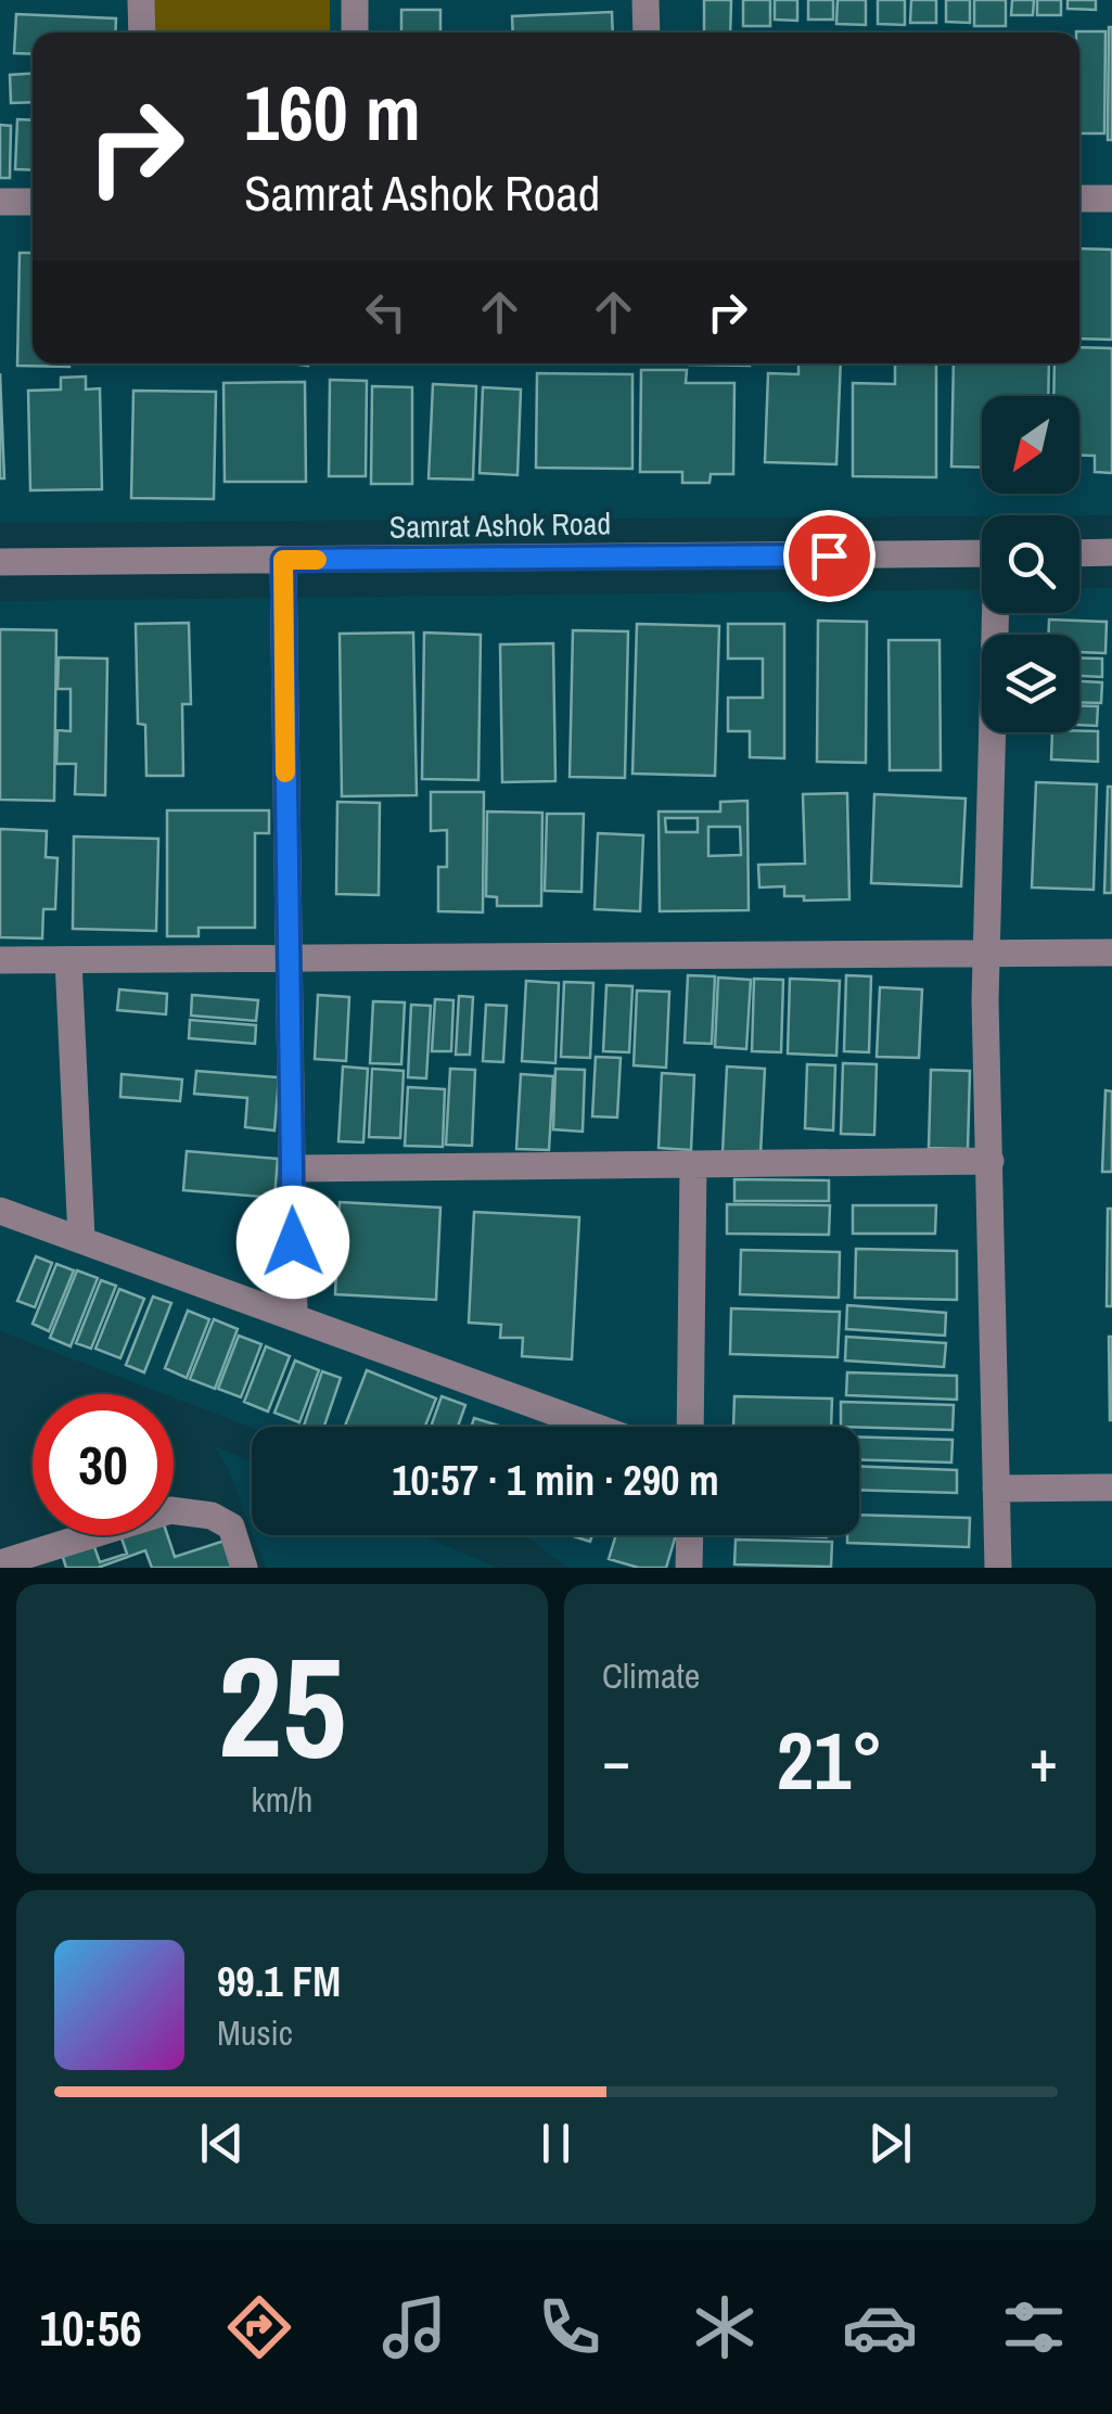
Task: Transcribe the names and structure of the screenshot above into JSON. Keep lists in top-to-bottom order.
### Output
{
  "streets": {
    "street": ["Samrat Ashok Road"]
  },
  "north": "bottom left",
  "page": {
    "turn": ["160 m", "Samrat Ashok Road"],
    "limit": "30",
    "trip": "10:57 · 1 min · 290 m",
    "tile": [
      ["25", "km/h"],
      "Climate"
    ],
    "heat": ["−", "21°", "+"],
    "song": ["99.1 FM", "Music"],
    "tabs": "10:56"
  }
}
